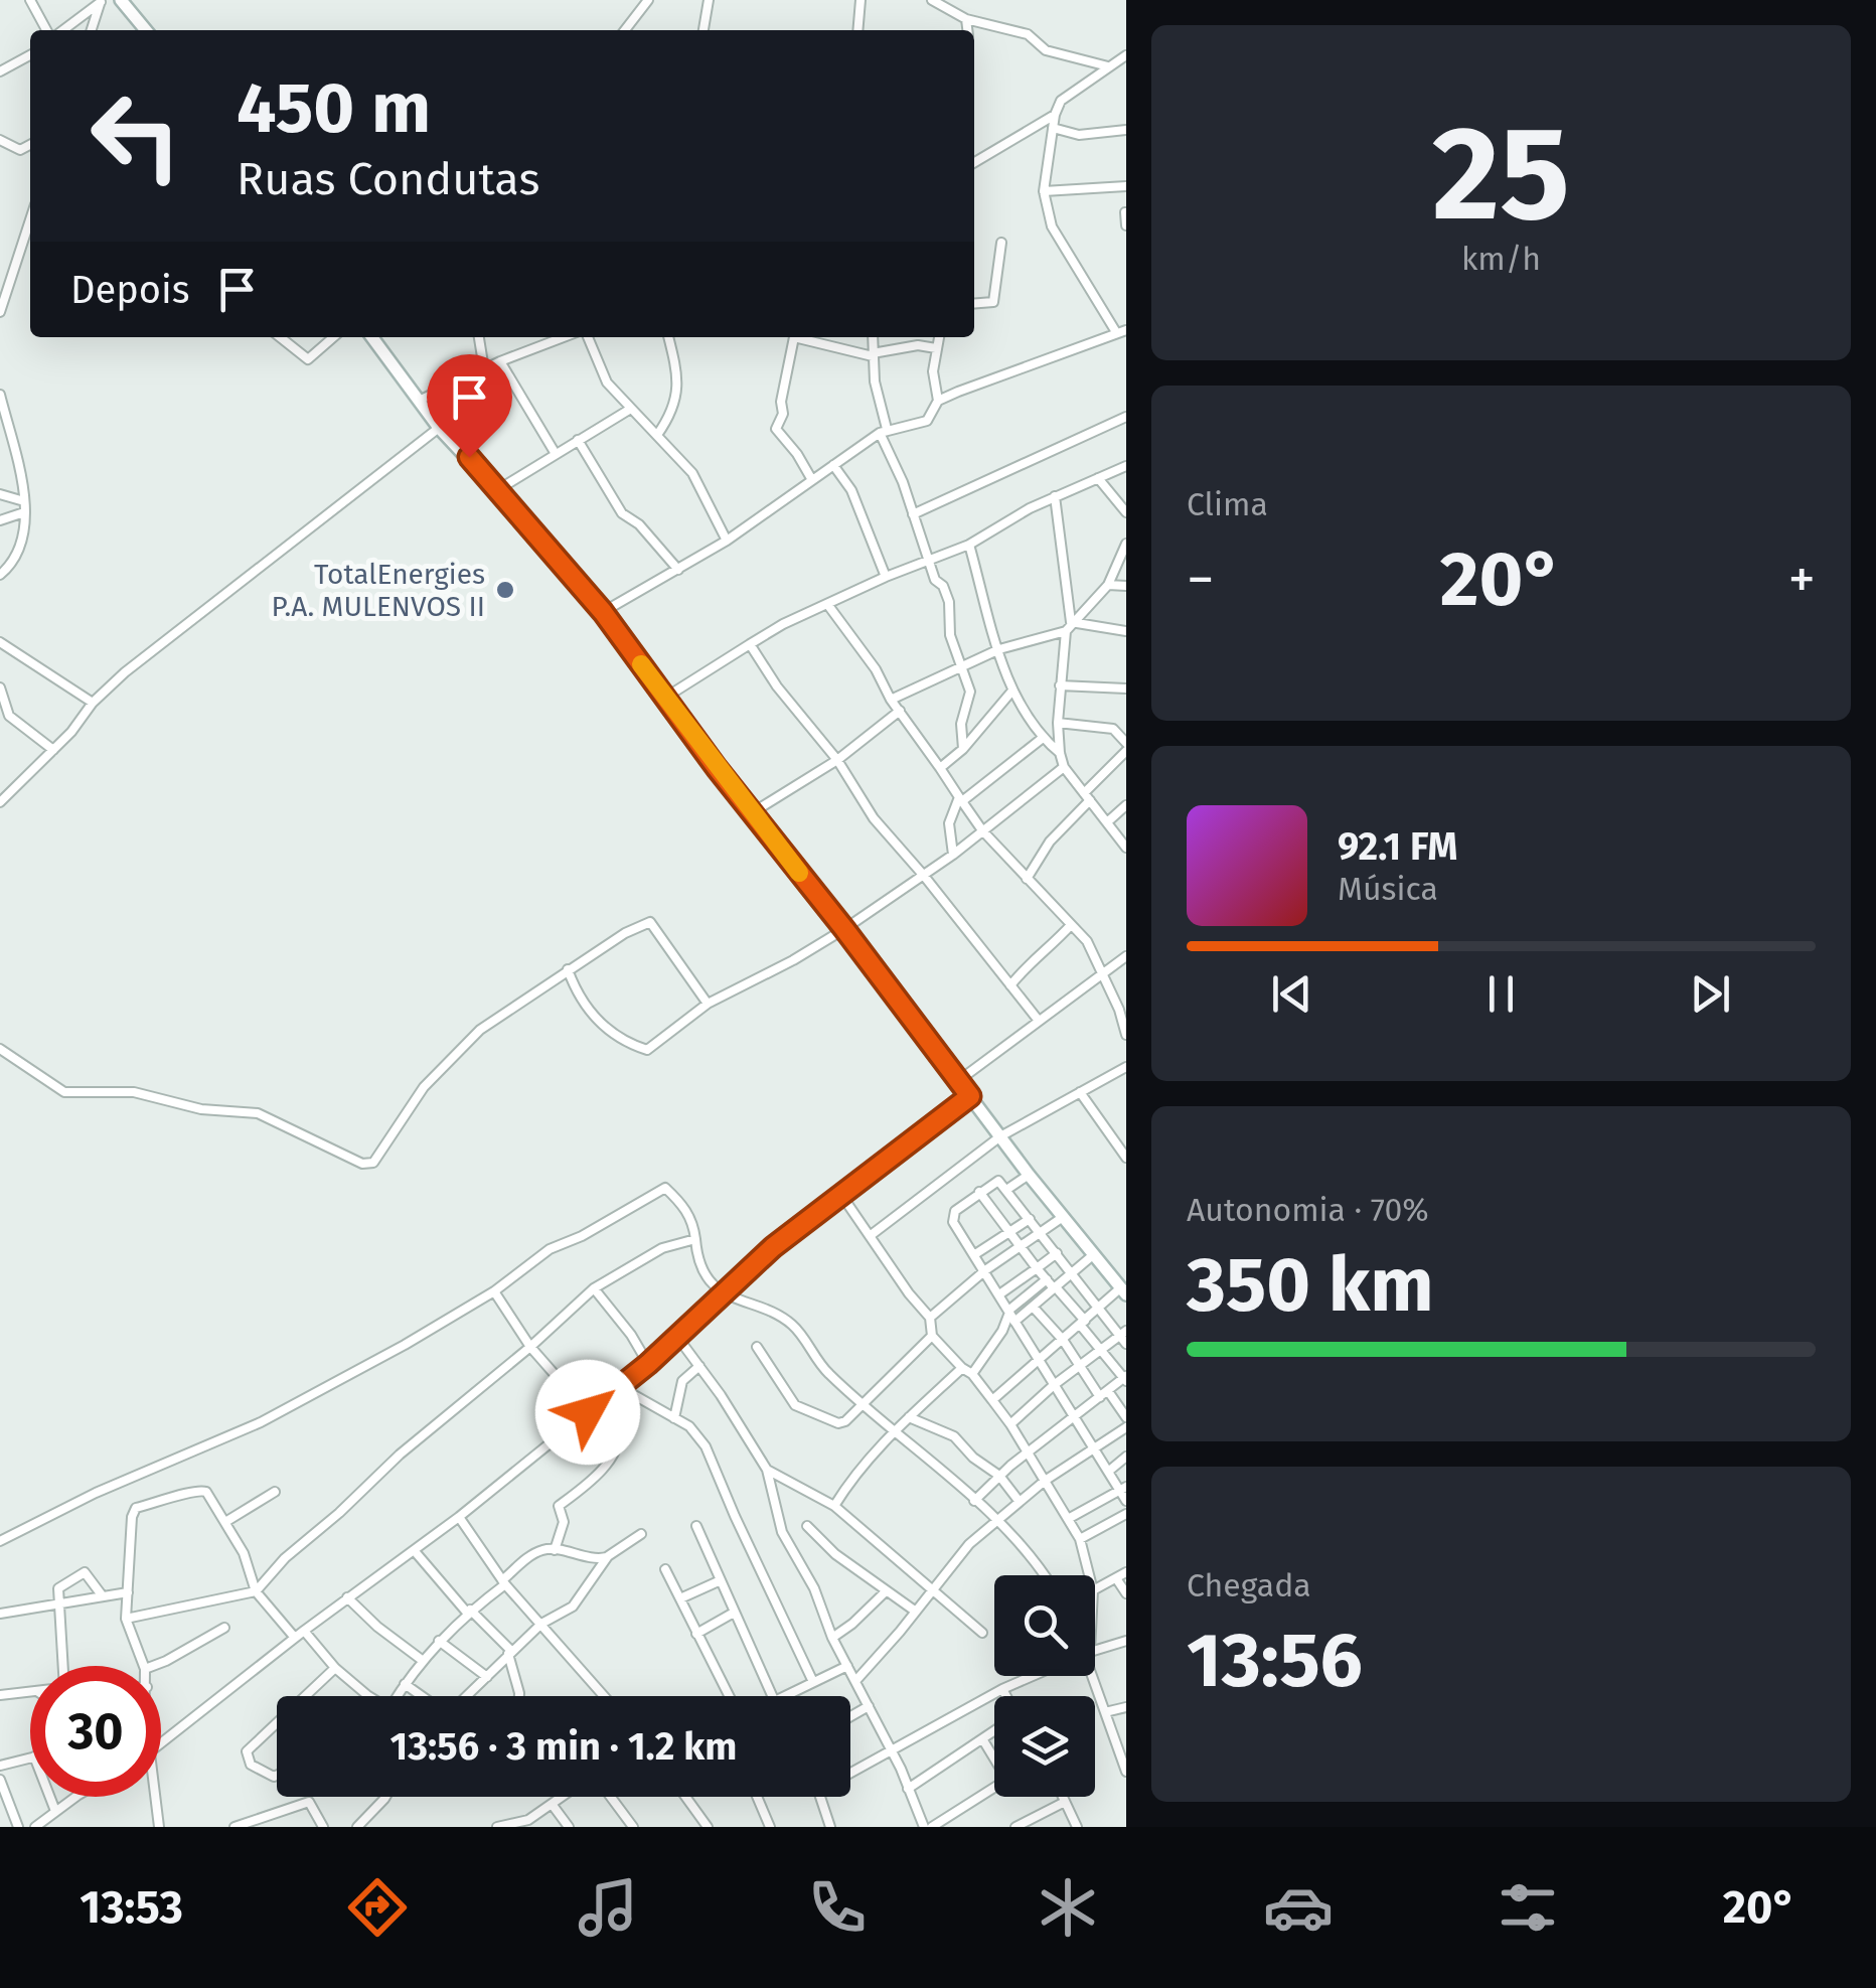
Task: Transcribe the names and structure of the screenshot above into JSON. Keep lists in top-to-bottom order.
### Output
{
  "places": ["TotalEnergies P.A. MULENVOS II"],
  "page": {
    "tile": [
      ["25", "km/h"],
      "Clima",
      ["Autonomia · 70%", "350 km"],
      ["Chegada", "13:56"]
    ],
    "turn": ["450 m", "Ruas Condutas"],
    "then": "Depois",
    "heat": ["−", "20°", "+"],
    "song": ["92.1 FM", "Música"],
    "limit": "30",
    "trip": "13:56 · 3 min · 1.2 km",
    "tabs": ["13:53", "20°"]
  }
}
